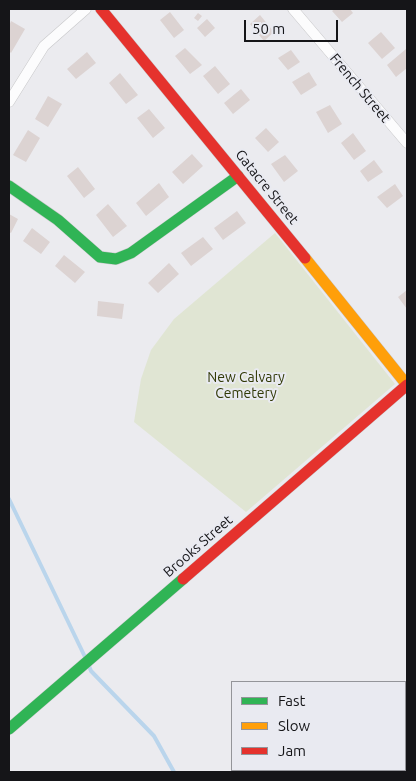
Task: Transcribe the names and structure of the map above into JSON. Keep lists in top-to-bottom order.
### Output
{
  "streets": {
    "street": ["French Street", "Gatacre Street", "Brooks Street"]
  },
  "crossings": [
    ["Gatacre Street", "Brooks Street"]
  ],
  "parks": ["New Calvary Cemetery"],
  "legend": ["Fast", "Slow", "Jam"],
  "scale_bar": "50 m"
}
